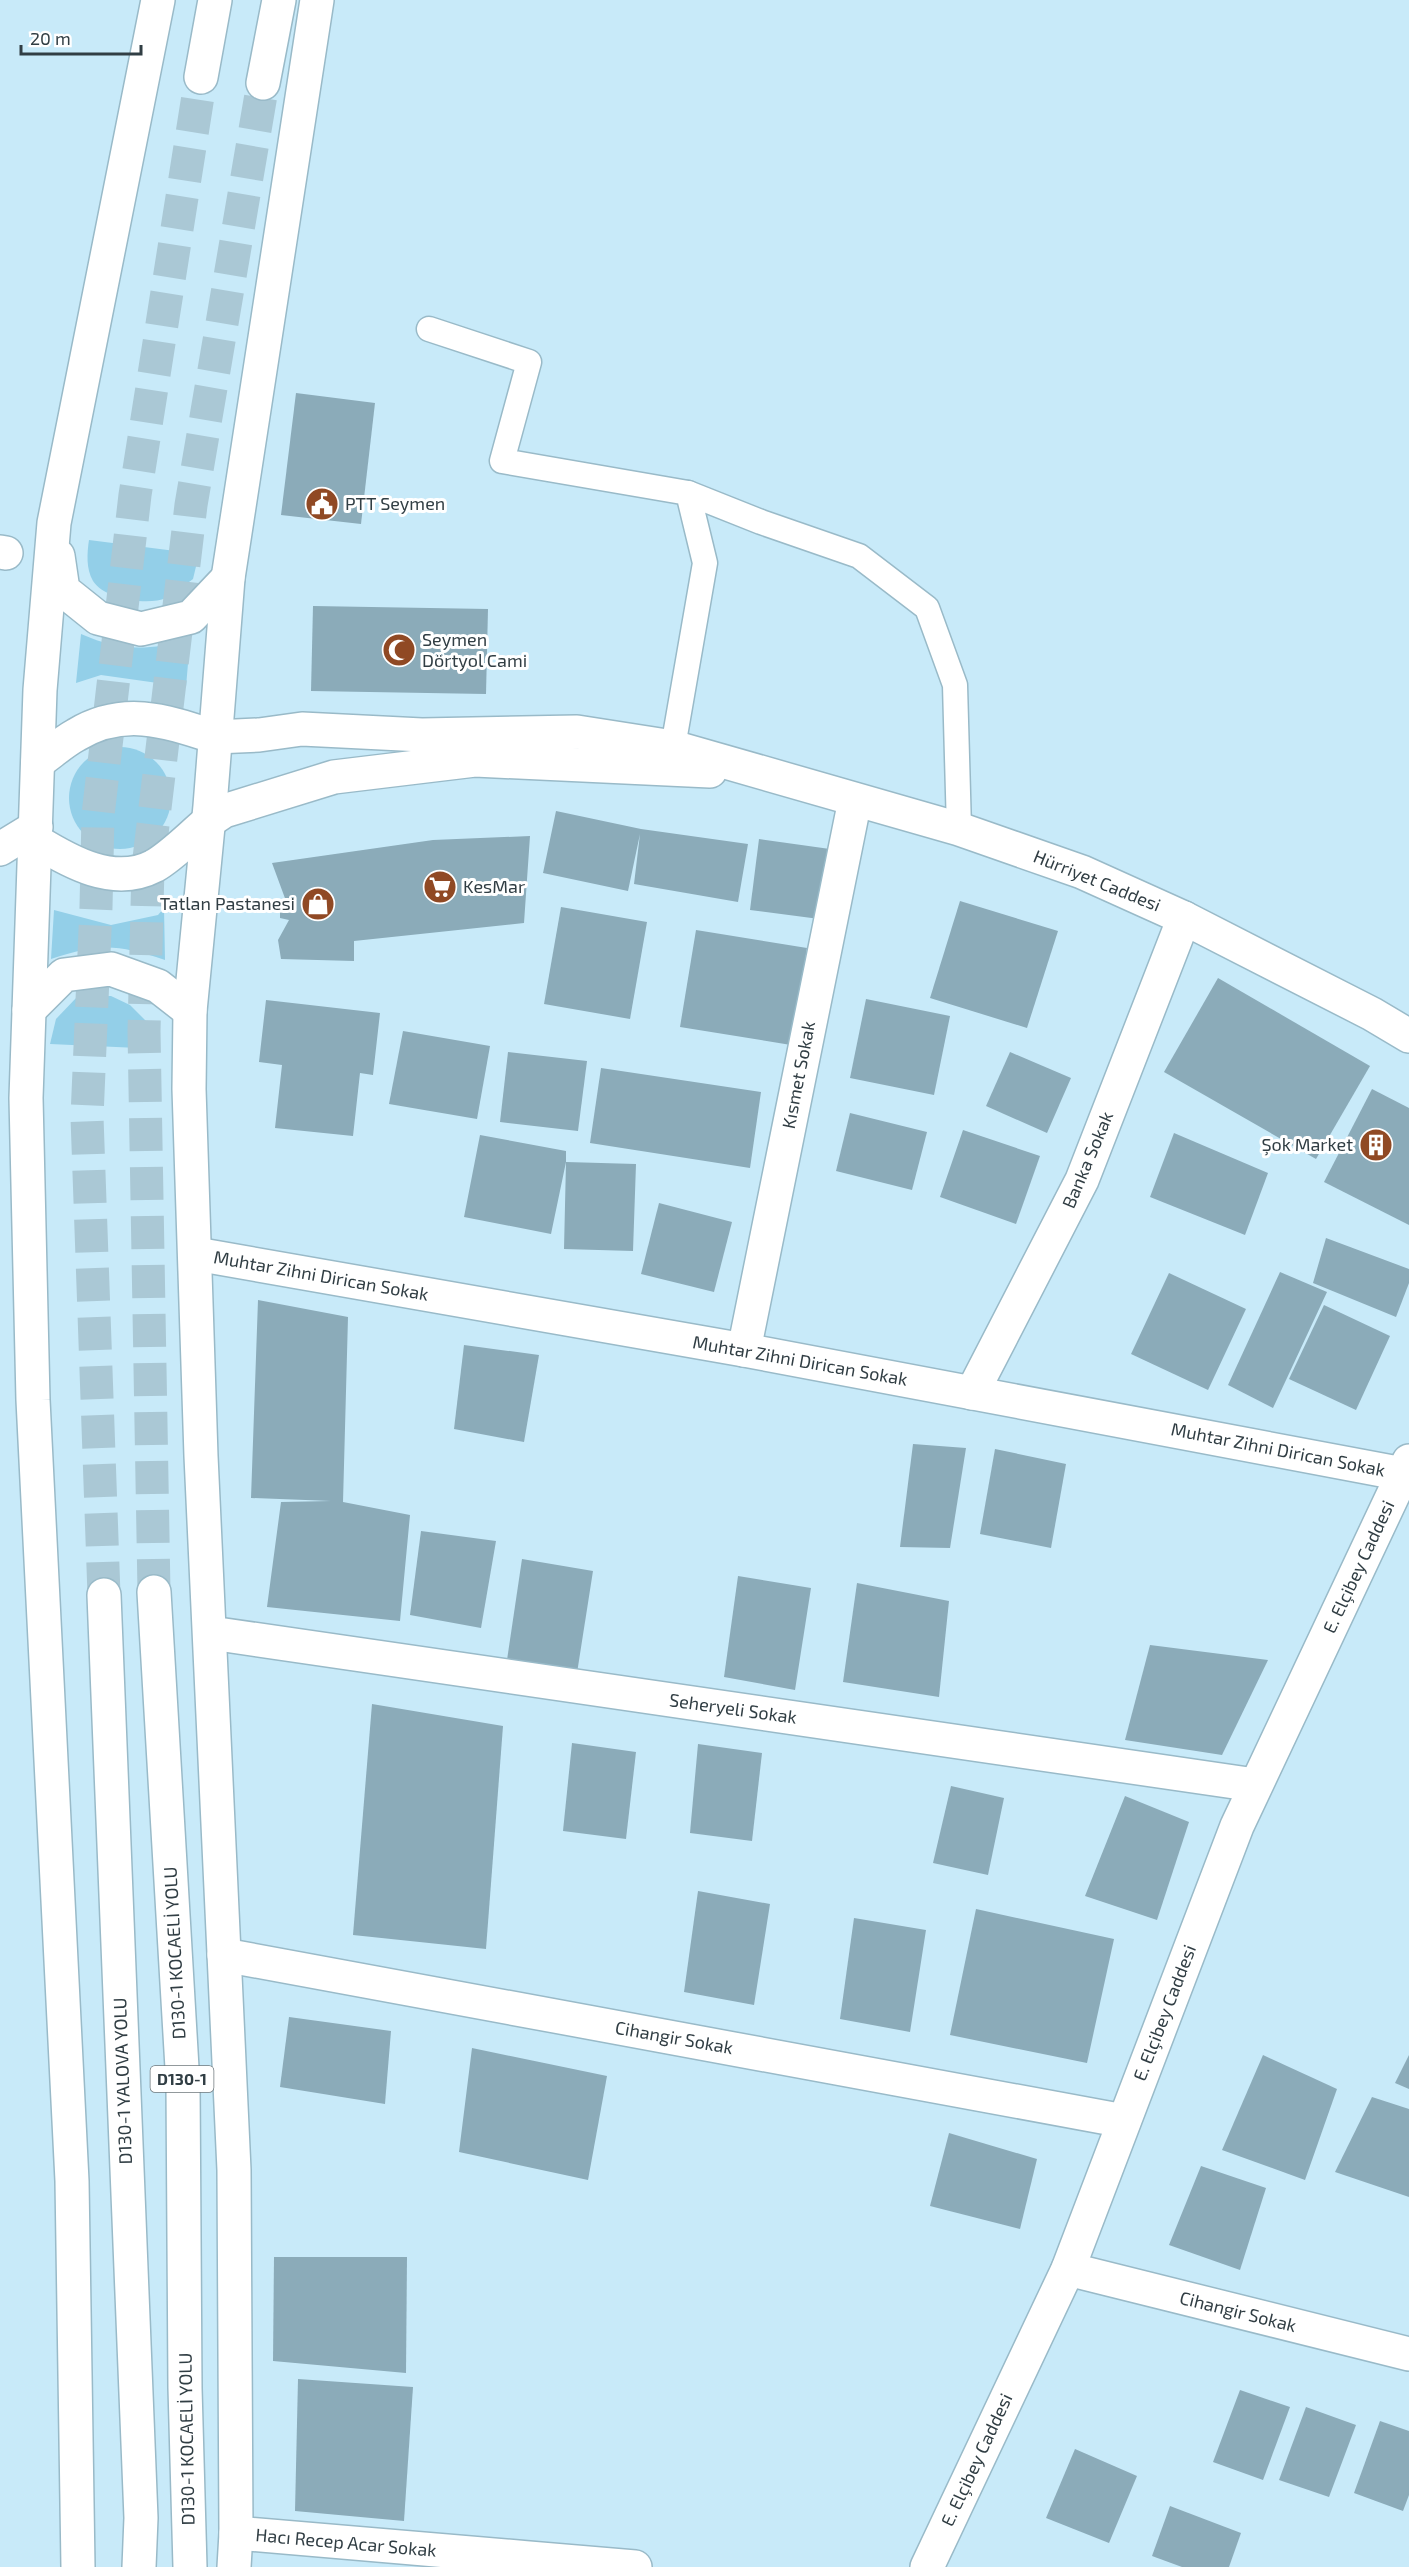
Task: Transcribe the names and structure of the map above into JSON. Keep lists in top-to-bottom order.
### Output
{
  "streets": {
    "main road": [
      "Hürriyet Caddesi",
      "Kısmet Sokak",
      "Banka Sokak",
      "Muhtar Zihni Dirican Sokak",
      "E. Elçibey Caddesi",
      "Seheryeli Sokak",
      "D130-1 KOCAELİ YOLU",
      "Cihangir Sokak",
      "D130-1",
      "D130-1 YALOVA YOLU",
      "Hacı Recep Acar Sokak"
    ]
  },
  "crossings": [
    ["Hürriyet Caddesi", "Kısmet Sokak"],
    ["Hürriyet Caddesi", "Banka Sokak"],
    ["Kısmet Sokak", "Muhtar Zihni Dirican Sokak"],
    ["Banka Sokak", "Muhtar Zihni Dirican Sokak"],
    ["Muhtar Zihni Dirican Sokak", "E. Elçibey Caddesi"],
    ["E. Elçibey Caddesi", "Seheryeli Sokak"],
    ["E. Elçibey Caddesi", "Cihangir Sokak"]
  ],
  "places": {
    "public building": ["PTT Seymen"],
    "mosque": ["Seymen Dörtyol Cami"],
    "supermarket": ["KesMar"],
    "shop": ["Tatlan Pastanesi"],
    "building": ["Şok Market"]
  },
  "scale_bar": "20 m"
}
